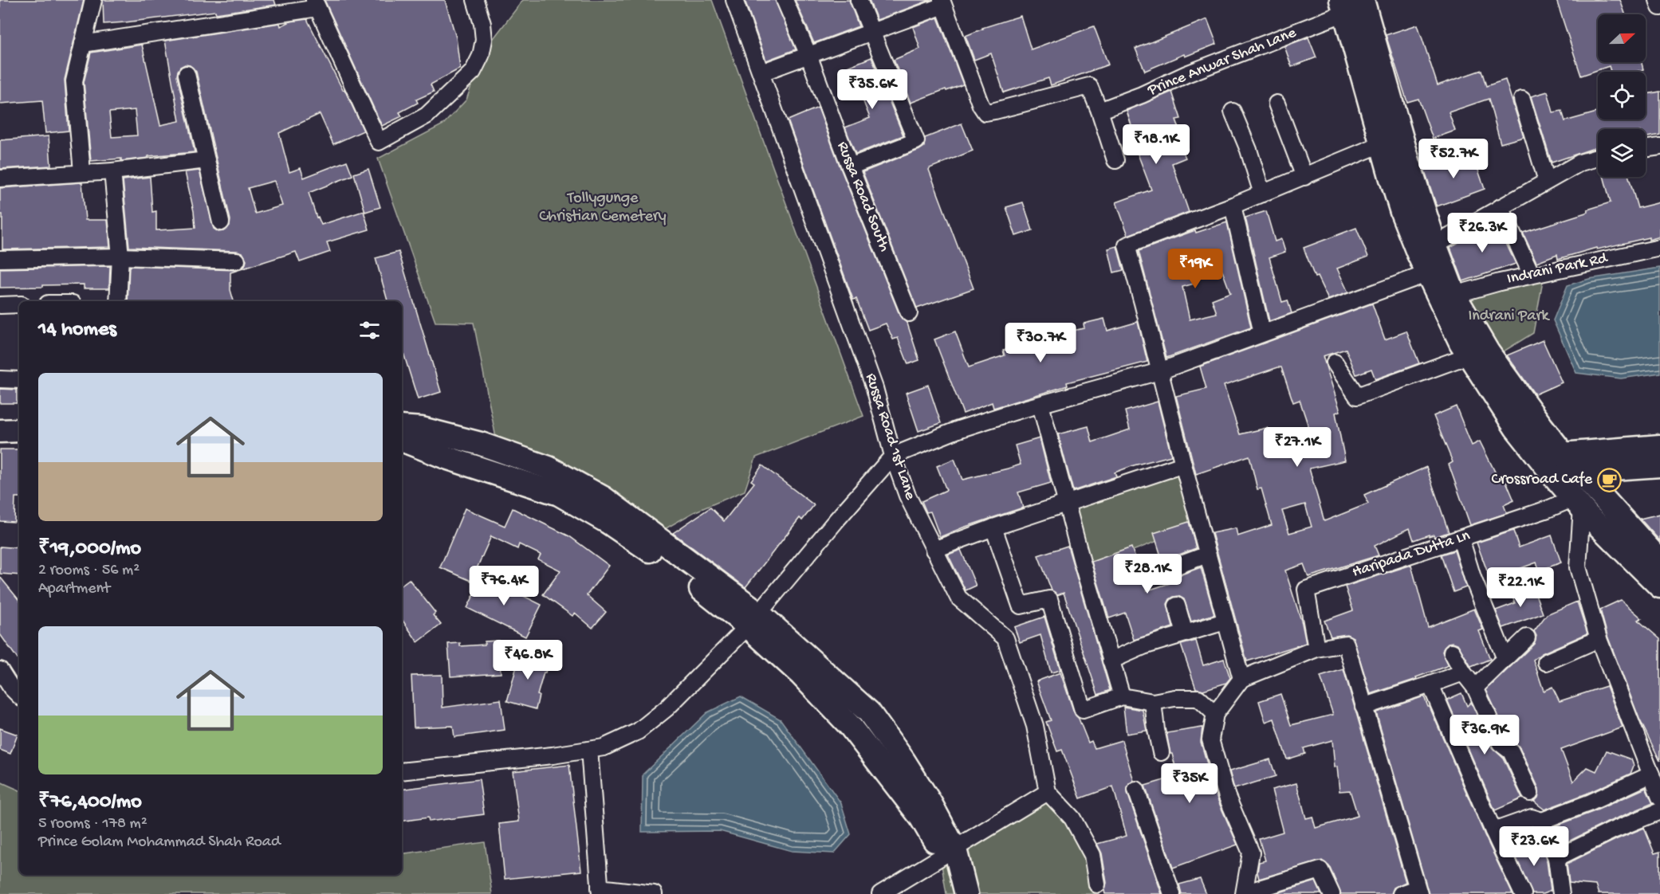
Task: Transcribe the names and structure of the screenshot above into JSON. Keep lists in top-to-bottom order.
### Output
{
  "streets": {
    "street": [
      "Prince Anwar Shah Lane",
      "Russa Road South",
      "Indrani Park Rd",
      "Russa Road 1st Lane",
      "Haripada Dutta Ln"
    ]
  },
  "parks": ["Tollygunge Christian Cemetery", "Indrani Park"],
  "places": {
    "cafe": ["Crossroad Cafe"]
  },
  "north": "right",
  "page": {
    "price": [
      "₹35.6K",
      "₹18.1K",
      "₹52.7K",
      "₹26.3K",
      "₹19K",
      "₹30.7K",
      "₹27.1K",
      "₹28.1K",
      "₹76.4K",
      "₹22.1K",
      "₹46.8K",
      "₹36.9K",
      "₹35K",
      "₹23.6K"
    ],
    "heading": "14 homes",
    "list": [
      {
        "name": "₹19,000/mo",
        "note": "2 rooms · 56 m² · Apartment"
      },
      {
        "name": "₹76,400/mo",
        "note": "5 rooms · 178 m² · Prince Golam Mohammad Shah Road"
      }
    ]
  }
}
